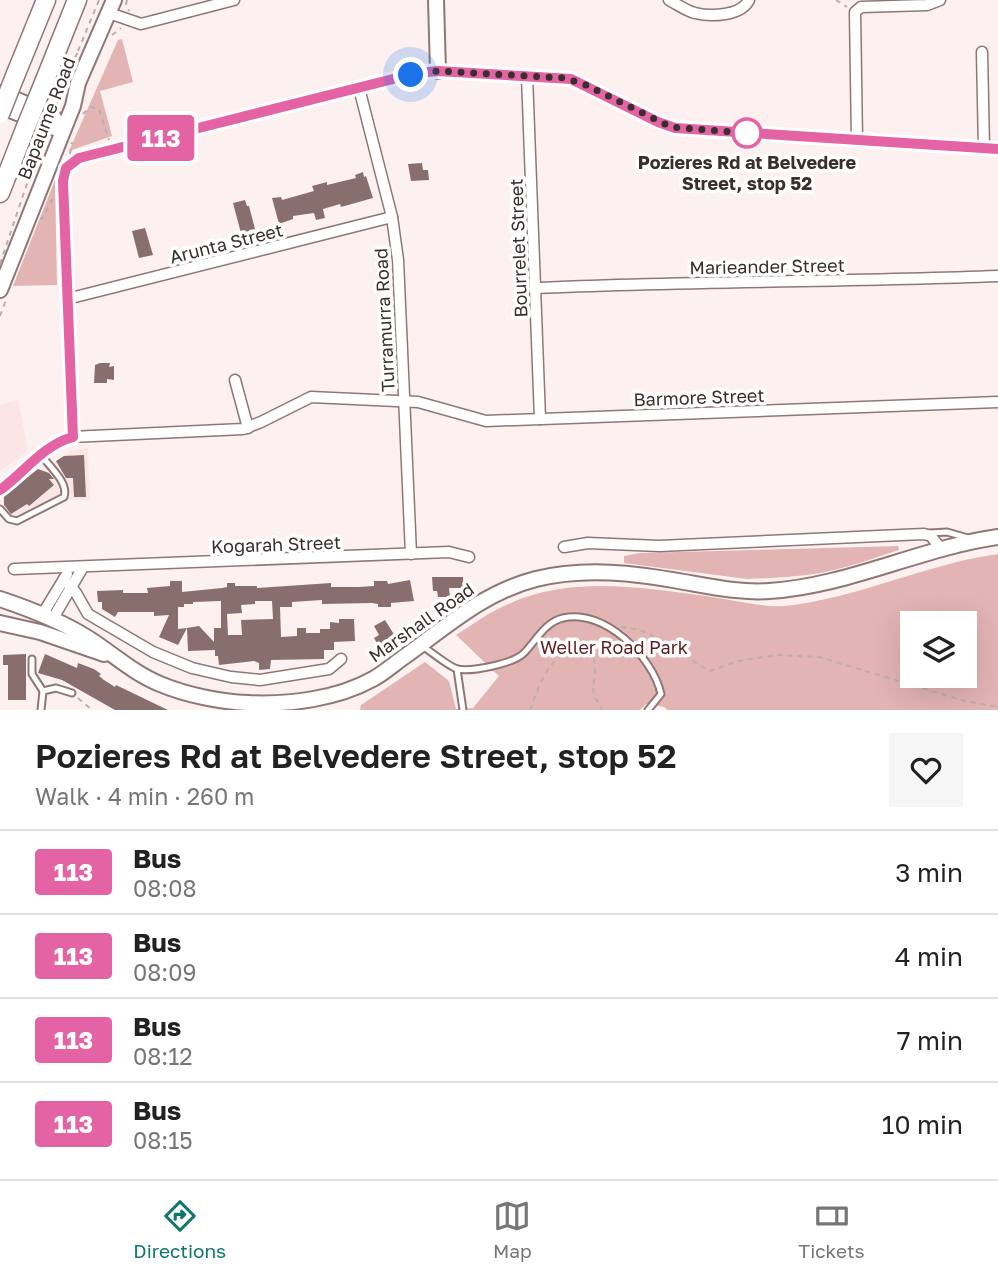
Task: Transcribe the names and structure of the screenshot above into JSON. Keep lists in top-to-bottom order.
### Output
{
  "streets": {
    "main road": ["Bapaume Road", "Marshall Road"],
    "street": [
      "Arunta Street",
      "Bourrelet Street",
      "Marieander Street",
      "Turramurra Road",
      "Barmore Street",
      "Kogarah Street"
    ]
  },
  "crossings": [
    ["Arunta Street", "Turramurra Road"],
    ["Bourrelet Street", "Marieander Street"],
    ["Bourrelet Street", "Barmore Street"],
    ["Turramurra Road", "Barmore Street"],
    ["Turramurra Road", "Kogarah Street"]
  ],
  "parks": ["Weller Road Park"],
  "places": ["Pozieres Rd at Belvedere Street, stop 52"],
  "lines": ["bus line 113"],
  "page": {
    "on_map": "113",
    "heading": ["Pozieres Rd at Belvedere Street, stop 52", "Walk · 4 min · 260 m"],
    "list": [
      {
        "mark": "113",
        "name": "Bus",
        "note": "08:08",
        "value": "3 min"
      },
      {
        "mark": "113",
        "name": "Bus",
        "note": "08:09",
        "value": "4 min"
      },
      {
        "mark": "113",
        "name": "Bus",
        "note": "08:12",
        "value": "7 min"
      },
      {
        "mark": "113",
        "name": "Bus",
        "note": "08:15",
        "value": "10 min"
      }
    ],
    "tabs": ["Directions", "Map", "Tickets"]
  }
}
